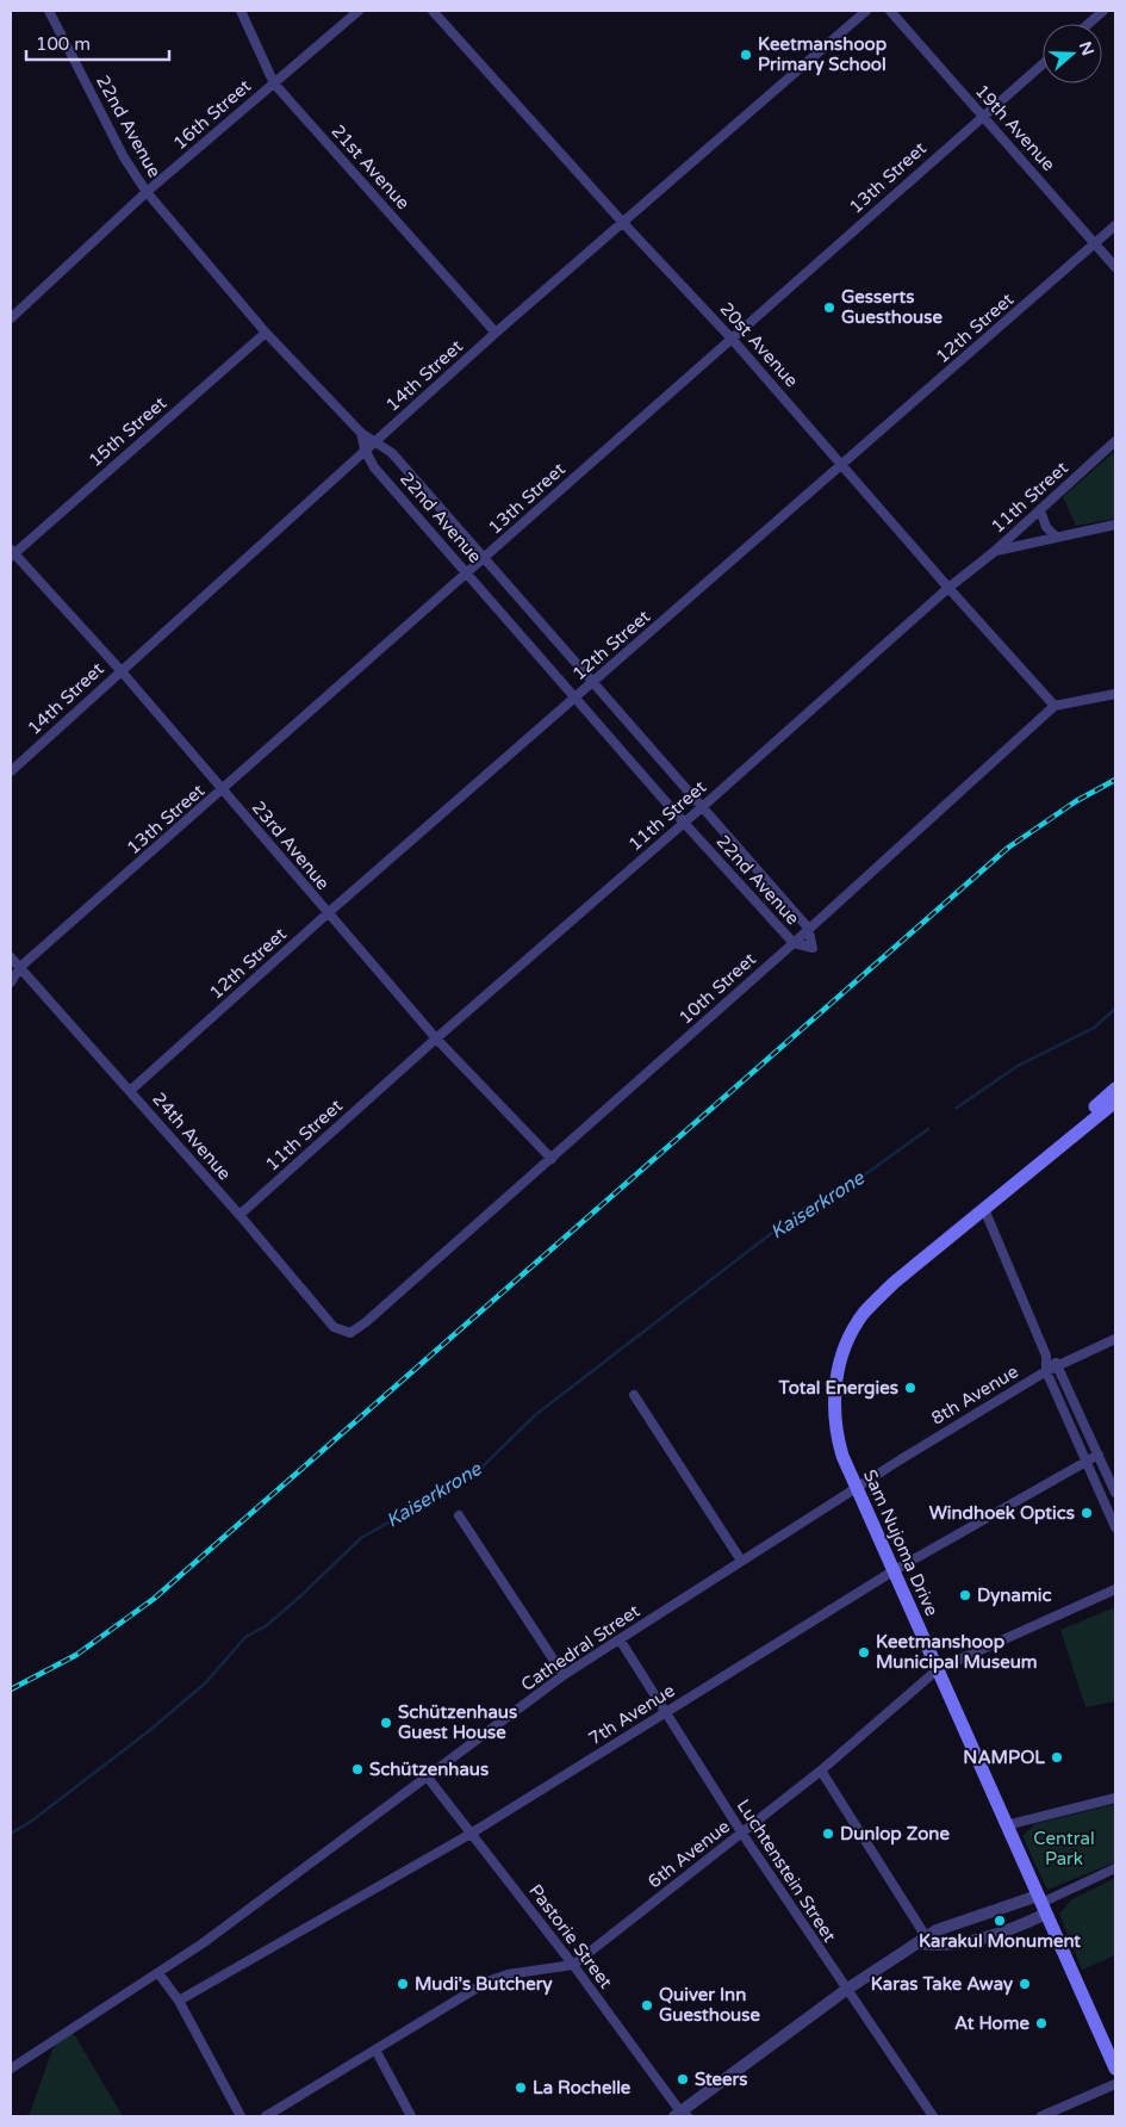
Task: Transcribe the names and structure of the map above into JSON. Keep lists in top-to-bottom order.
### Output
{
  "streets": {
    "main road": ["Sam Nujoma Drive"],
    "street": [
      "16th Street",
      "22nd Avenue",
      "19th Avenue",
      "21st Avenue",
      "13th Street",
      "12th Street",
      "20st Avenue",
      "14th Street",
      "15th Street",
      "11th Street",
      "23rd Avenue",
      "10th Street",
      "24th Avenue",
      "8th Avenue",
      "Cathedral Street",
      "7th Avenue",
      "6th Avenue",
      "Luchtenstein Street",
      "Pastorie Street"
    ]
  },
  "crossings": [
    ["16th Street", "22nd Avenue"],
    ["16th Street", "21st Avenue"],
    ["22nd Avenue", "13th Street"],
    ["22nd Avenue", "12th Street"],
    ["22nd Avenue", "14th Street"],
    ["22nd Avenue", "15th Street"],
    ["22nd Avenue", "11th Street"],
    ["22nd Avenue", "10th Street"],
    ["19th Avenue", "13th Street"],
    ["19th Avenue", "12th Street"],
    ["21st Avenue", "14th Street"],
    ["13th Street", "20st Avenue"],
    ["13th Street", "23rd Avenue"],
    ["13th Street", "24th Avenue"],
    ["12th Street", "20st Avenue"],
    ["12th Street", "23rd Avenue"],
    ["12th Street", "24th Avenue"],
    ["20st Avenue", "14th Street"],
    ["20st Avenue", "11th Street"],
    ["20st Avenue", "10th Street"],
    ["14th Street", "23rd Avenue"],
    ["15th Street", "23rd Avenue"],
    ["11th Street", "23rd Avenue"],
    ["11th Street", "24th Avenue"],
    ["23rd Avenue", "10th Street"],
    ["10th Street", "24th Avenue"],
    ["8th Avenue", "Sam Nujoma Drive"],
    ["8th Avenue", "Cathedral Street"],
    ["Sam Nujoma Drive", "Cathedral Street"],
    ["Sam Nujoma Drive", "7th Avenue"],
    ["Sam Nujoma Drive", "6th Avenue"],
    ["Cathedral Street", "Luchtenstein Street"],
    ["Cathedral Street", "Pastorie Street"],
    ["7th Avenue", "Luchtenstein Street"],
    ["7th Avenue", "Pastorie Street"],
    ["6th Avenue", "Luchtenstein Street"],
    ["6th Avenue", "Pastorie Street"]
  ],
  "water": ["Kaiserkrone"],
  "parks": ["Central Park"],
  "places": [
    "Keetmanshoop Primary School",
    "Gesserts Guesthouse",
    "Total Energies",
    "Windhoek Optics",
    "Dynamic",
    "Keetmanshoop Municipal Museum",
    "Schützenhaus Guest House",
    "NAMPOL",
    "Schützenhaus",
    "Dunlop Zone",
    "Karakul Monument",
    "Mudi's Butchery",
    "Karas Take Away",
    "Quiver Inn Guesthouse",
    "At Home",
    "Steers",
    "La Rochelle"
  ],
  "scale_bar": "100 m",
  "north": "right"
}
